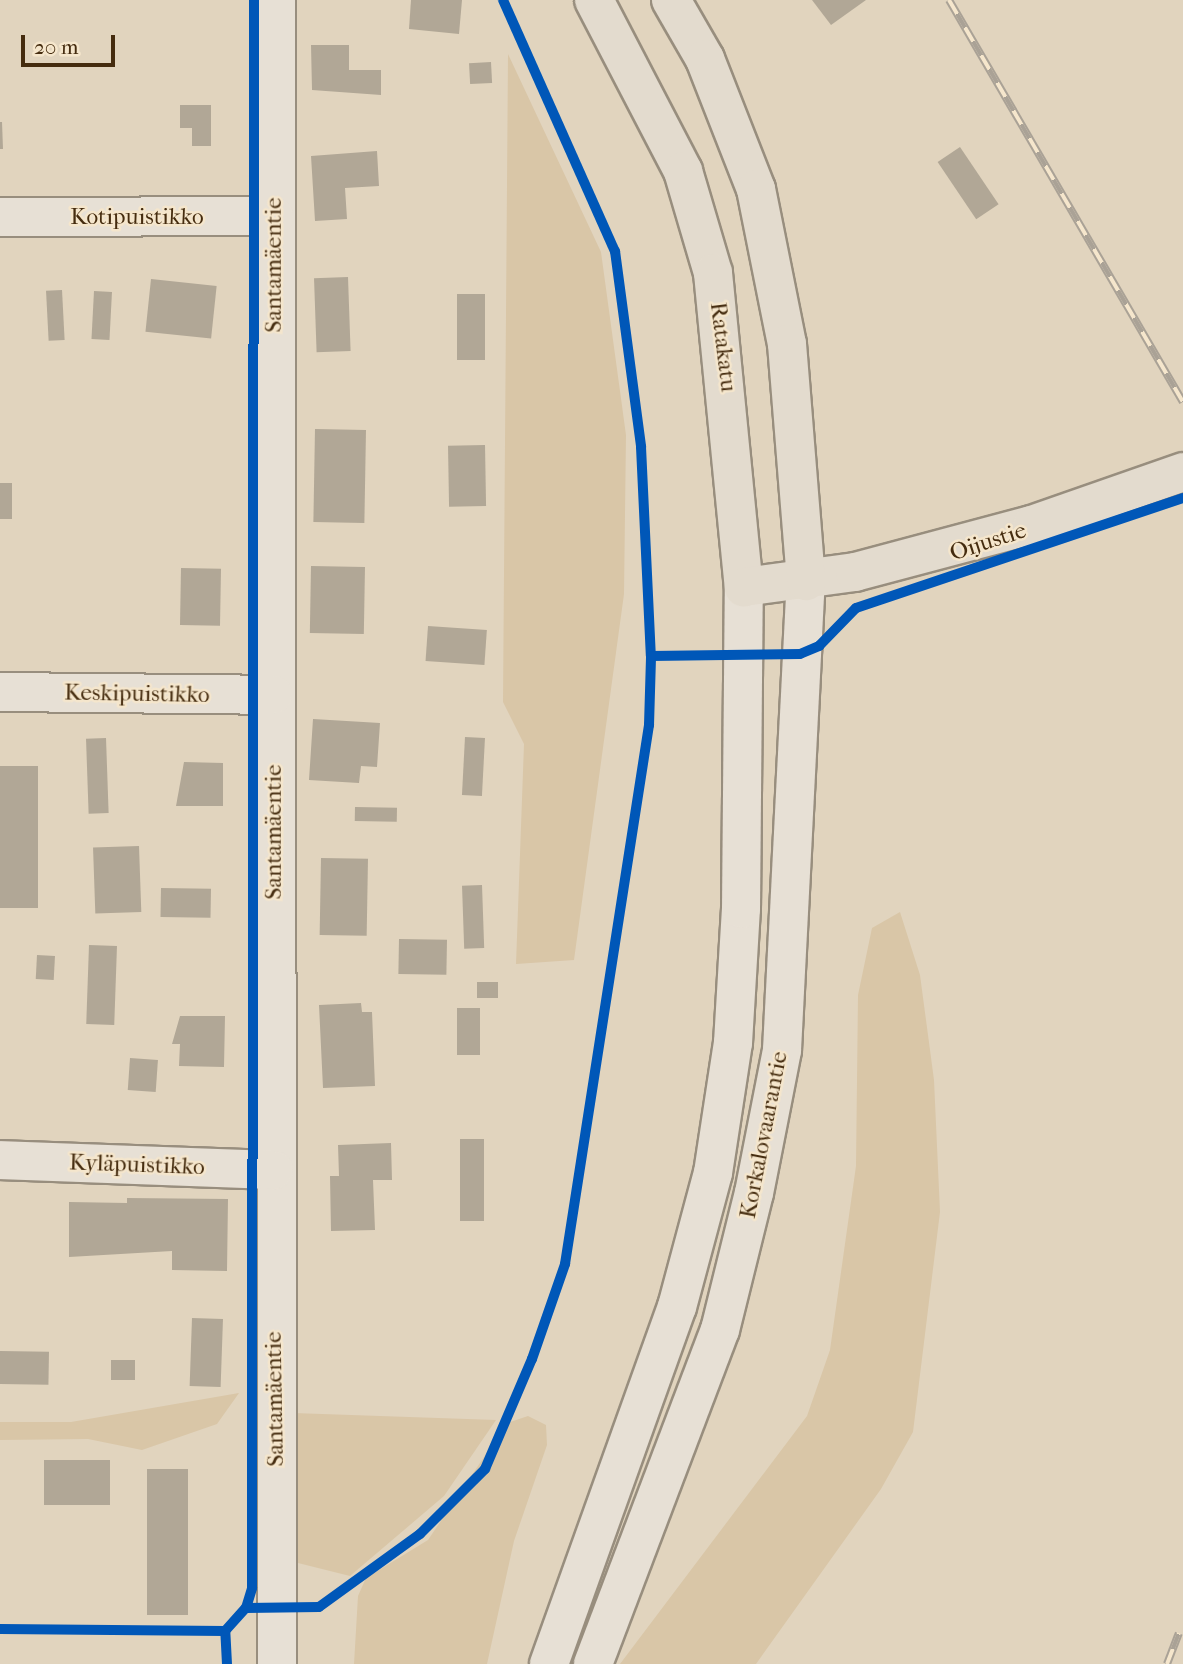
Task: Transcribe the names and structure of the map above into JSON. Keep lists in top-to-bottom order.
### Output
{
  "streets": {
    "main road": ["Ratakatu", "Oijustie"],
    "street": [
      "Kotipuistikko",
      "Santamäentie",
      "Keskipuistikko",
      "Korkalovaarantie",
      "Kyläpuistikko"
    ]
  },
  "crossings": [
    ["Kotipuistikko", "Santamäentie"],
    ["Santamäentie", "Keskipuistikko"],
    ["Santamäentie", "Kyläpuistikko"],
    ["Ratakatu", "Oijustie"],
    ["Ratakatu", "Korkalovaarantie"],
    ["Oijustie", "Korkalovaarantie"]
  ],
  "scale_bar": "20 m"
}
